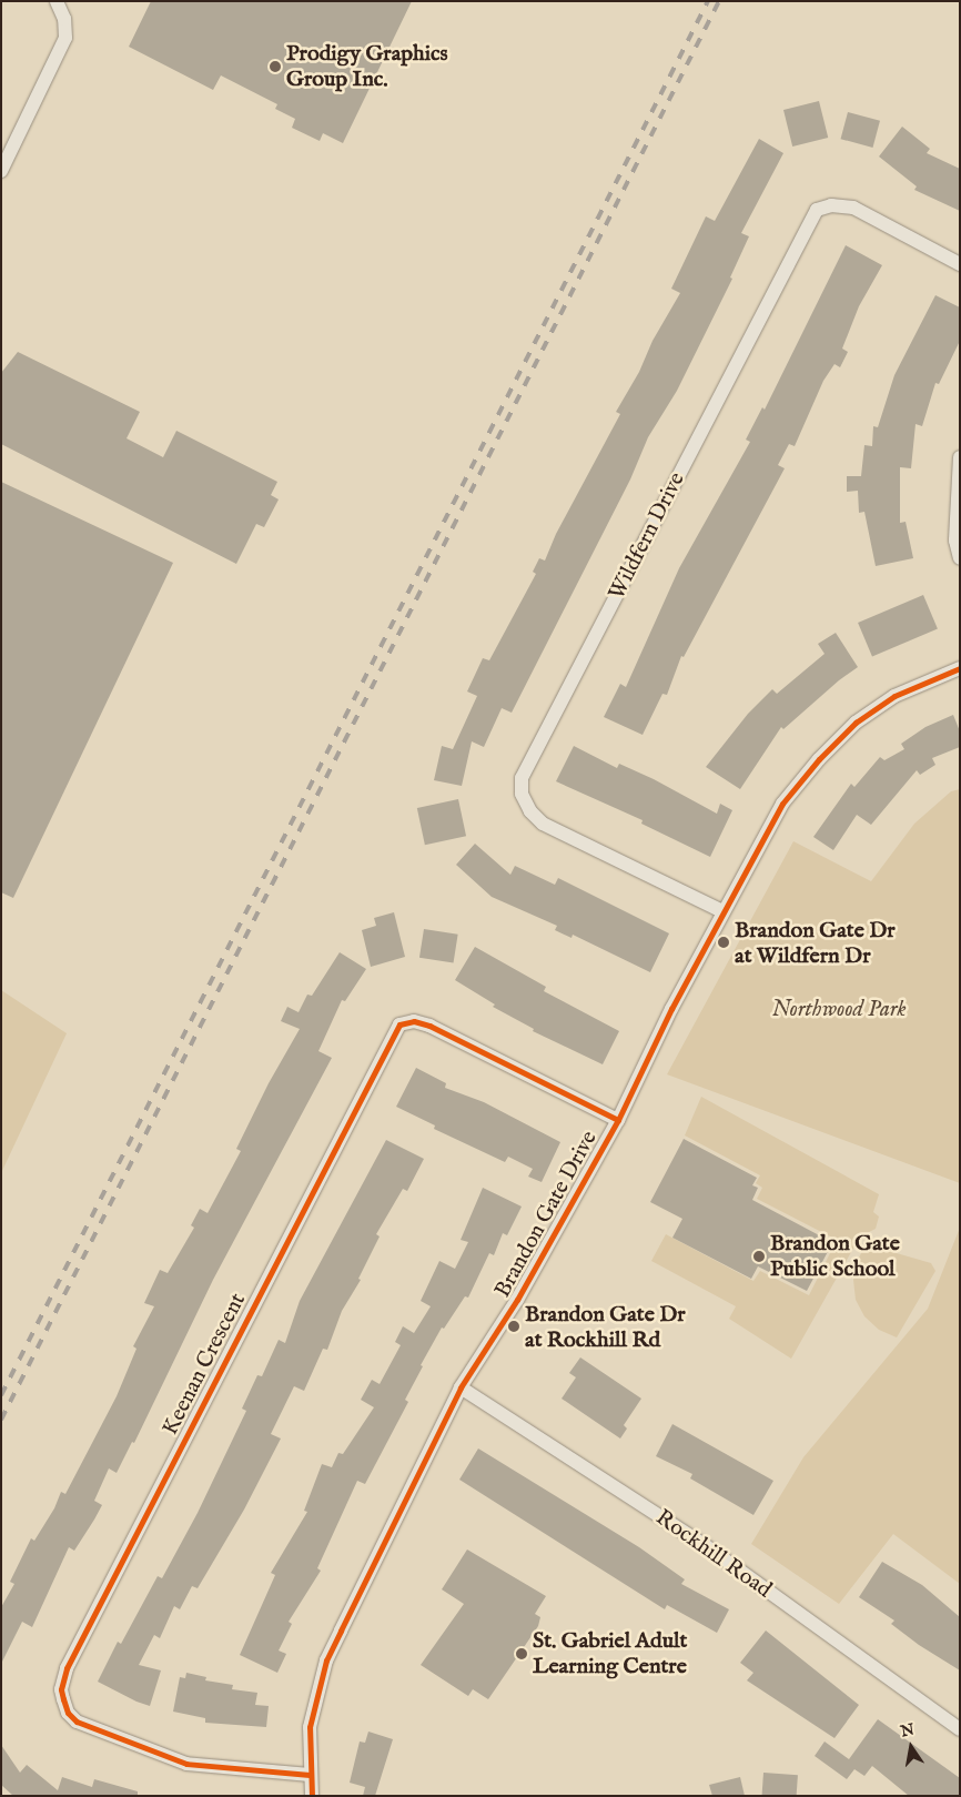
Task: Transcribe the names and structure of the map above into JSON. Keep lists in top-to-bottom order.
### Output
{
  "streets": {
    "street": [
      "Wildfern Drive",
      "Brandon Gate Drive",
      "Keenan Crescent",
      "Rockhill Road"
    ]
  },
  "crossings": [
    ["Wildfern Drive", "Brandon Gate Drive"],
    ["Brandon Gate Drive", "Keenan Crescent"],
    ["Brandon Gate Drive", "Rockhill Road"]
  ],
  "parks": ["Northwood Park"],
  "places": [
    "Prodigy Graphics Group Inc.",
    "Brandon Gate Dr at Wildfern Dr",
    "Brandon Gate Public School",
    "Brandon Gate Dr at Rockhill Rd",
    "St. Gabriel Adult Learning Centre"
  ],
  "north": "top"
}
